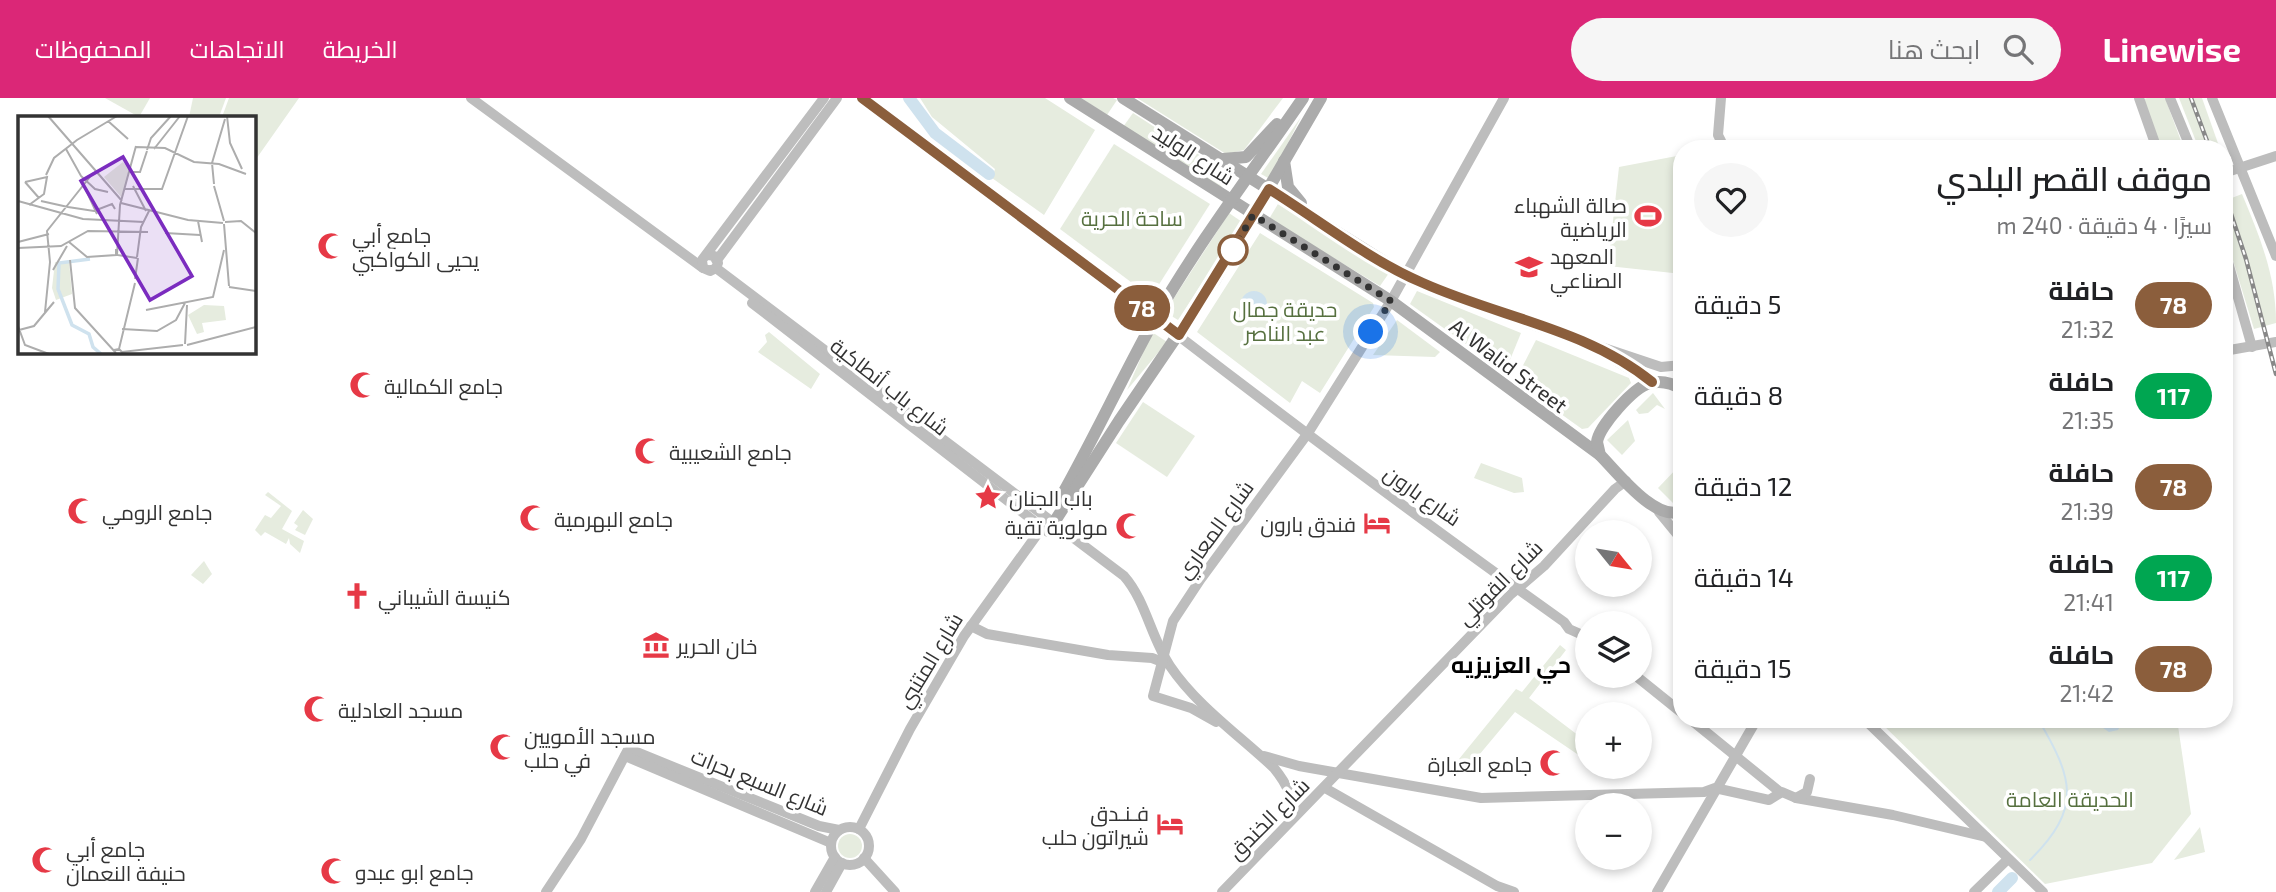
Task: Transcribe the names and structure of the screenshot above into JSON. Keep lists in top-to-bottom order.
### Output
{
  "streets": {
    "main road": [
      "شارع الوليد",
      "Al Walid Street",
      "شارع باب أنطاكية",
      "شارع بارون",
      "شارع المعاري",
      "شارع القوتلي",
      "شارع المتنبي",
      "شارع السبع بحرات",
      "شارع الخندق"
    ]
  },
  "crossings": [
    ["شارع الوليد", "Al Walid Street"],
    ["شارع الوليد", "شارع المتنبي"],
    ["Al Walid Street", "شارع المعاري"],
    ["Al Walid Street", "شارع القوتلي"],
    ["Al Walid Street", "شارع المتنبي"],
    ["شارع باب أنطاكية", "شارع المتنبي"],
    ["شارع بارون", "شارع المعاري"],
    ["شارع بارون", "شارع القوتلي"],
    ["شارع بارون", "شارع المتنبي"],
    ["شارع القوتلي", "شارع الخندق"],
    ["شارع المتنبي", "شارع السبع بحرات"]
  ],
  "districts": ["حي العزيزيه"],
  "parks": ["ساحة الحرية", "حديقة جمال عبد الناصر", "الحديقة العامة"],
  "places": {
    "sports": ["صالة الشهباء الرياضية"],
    "mosque": [
      "جامع أبي يحيى الكواكبي",
      "جامع الكمالية",
      "جامع الشعيبية",
      "جامع الرومي",
      "جامع البهرمية",
      "مولوية تقية",
      "مسجد العادلية",
      "مسجد الأمويين في حلب",
      "جامع العبارة",
      "جامع أبي حنيفة النعمان",
      "جامع ابو عبدو"
    ],
    "school or university": ["المعهد الصناعي"],
    "place": ["باب الجنان"],
    "hotel": ["فندق بارون", "فـنـدق شيراتون حلب"],
    "church": ["كنيسة الشيباني"],
    "museum": ["خان الحرير"]
  },
  "lines": ["bus line 78"],
  "north": "bottom right",
  "page": {
    "header": "Linewise",
    "search": "ابحث هنا",
    "nav": ["الخريطة", "الاتجاهات", "المحفوظات"],
    "on_map": "78",
    "heading": ["موقف القصر البلدي", "سيرًا · 4 دقيقة · 240 m"],
    "list": [
      {
        "mark": "78",
        "name": "حافلة",
        "note": "21:32",
        "value": "5 دقيقة"
      },
      {
        "mark": "117",
        "name": "حافلة",
        "note": "21:35",
        "value": "8 دقيقة"
      },
      {
        "mark": "78",
        "name": "حافلة",
        "note": "21:39",
        "value": "12 دقيقة"
      },
      {
        "mark": "117",
        "name": "حافلة",
        "note": "21:41",
        "value": "14 دقيقة"
      },
      {
        "mark": "78",
        "name": "حافلة",
        "note": "21:42",
        "value": "15 دقيقة"
      }
    ],
    "map_buttons": ["+", "−"]
  }
}
